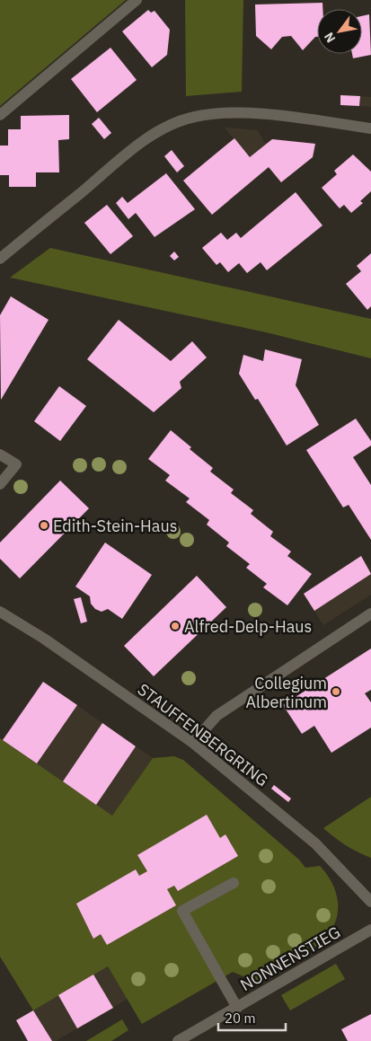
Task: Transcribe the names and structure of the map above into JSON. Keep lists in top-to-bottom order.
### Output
{
  "streets": {
    "street": ["STAUFFENBERGRING", "NONNENSTIEG"]
  },
  "places": ["Edith-Stein-Haus", "Alfred-Delp-Haus", "Collegium Albertinum"],
  "scale_bar": "20 m",
  "north": "bottom left"
}
